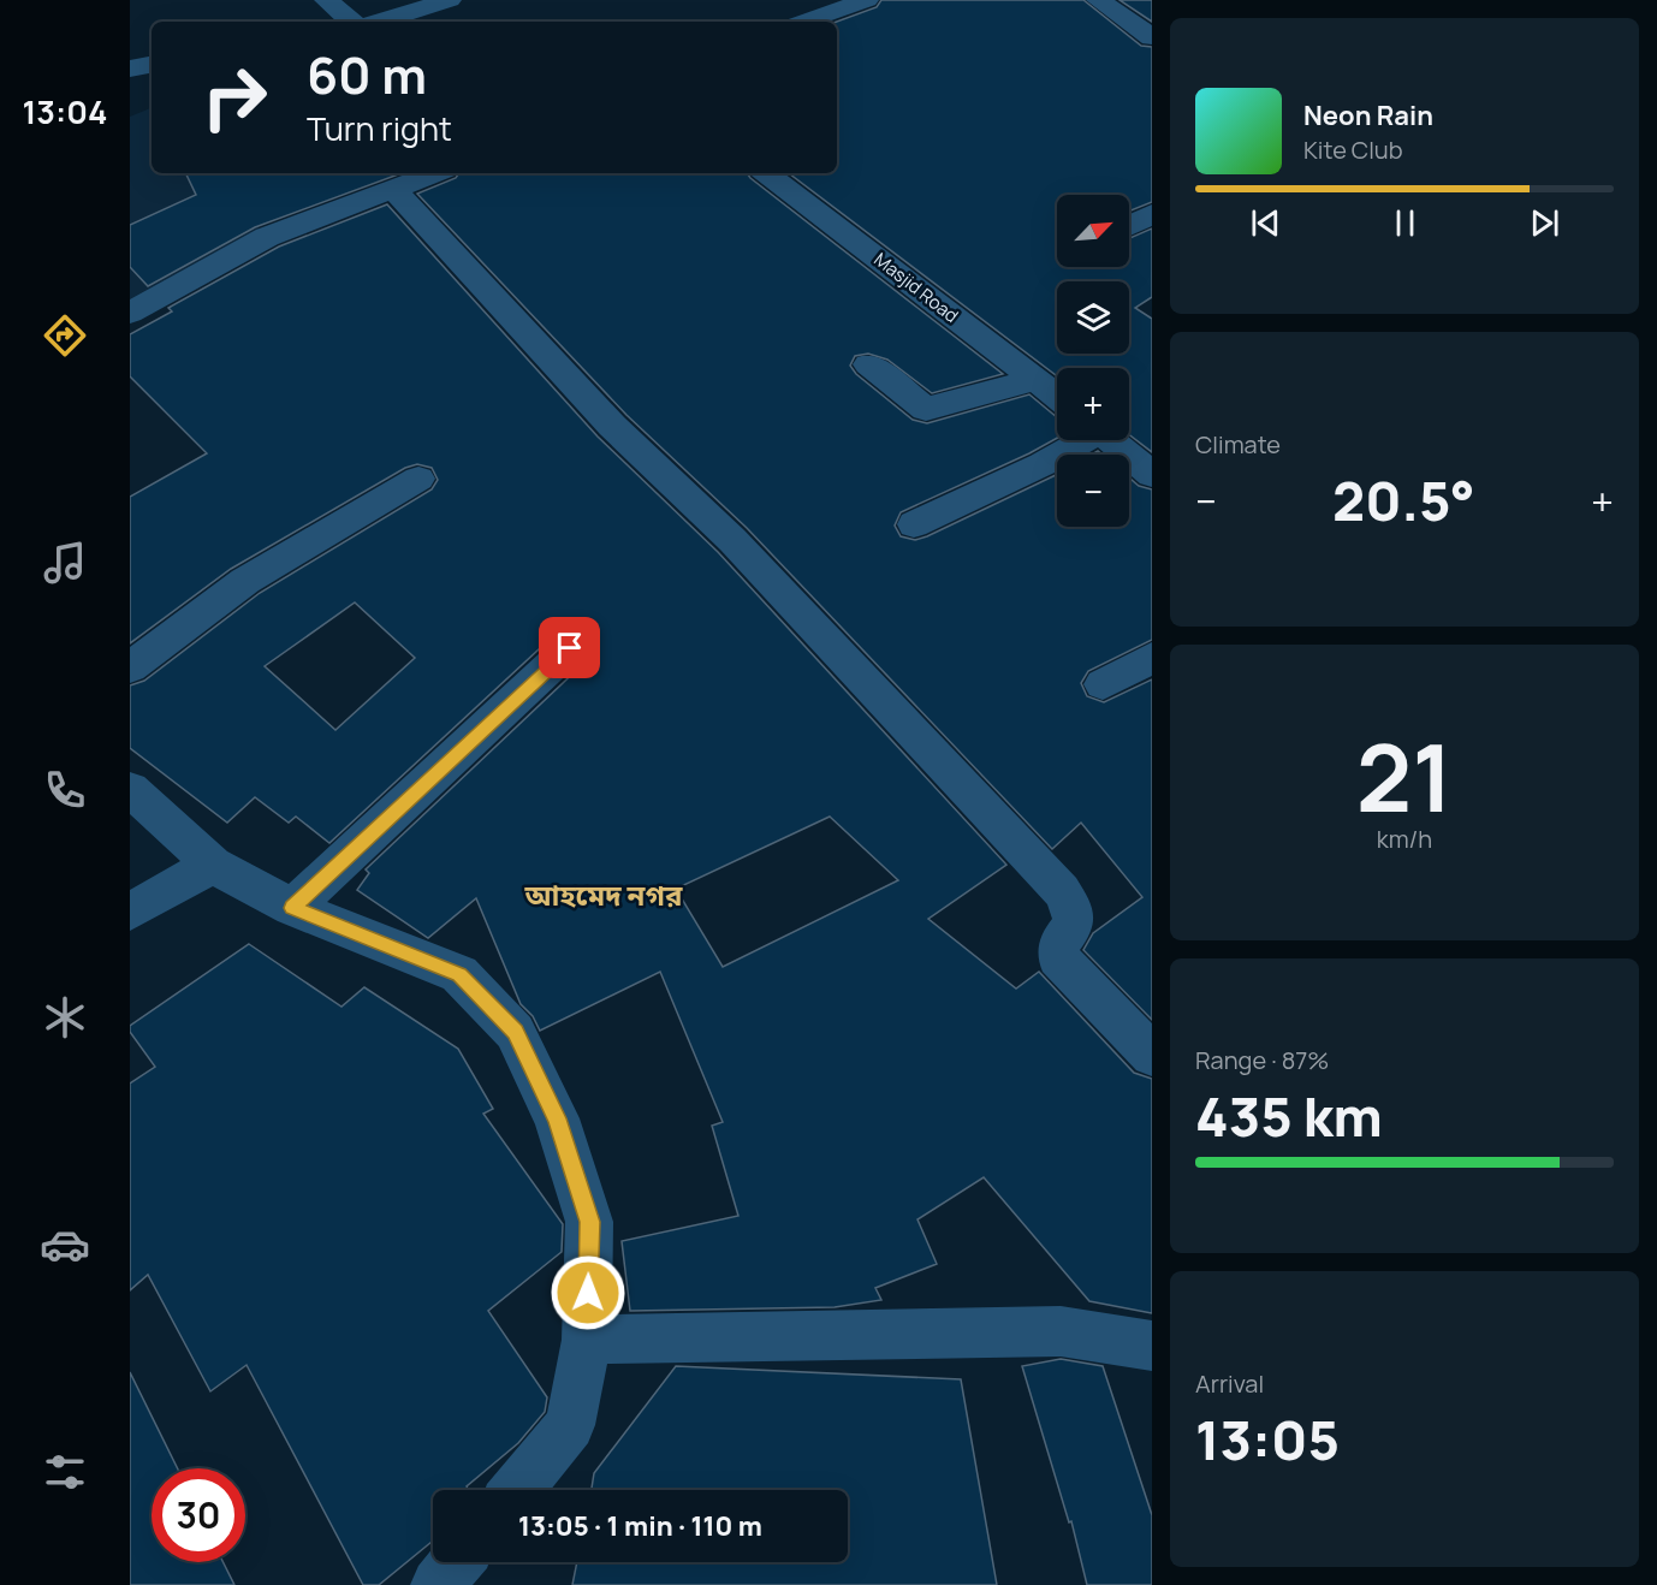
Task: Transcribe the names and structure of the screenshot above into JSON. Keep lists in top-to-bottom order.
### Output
{
  "streets": {
    "street": ["Masjid Road"]
  },
  "districts": ["আহমেদ নগর"],
  "north": "top right",
  "page": {
    "tabs": "13:04",
    "turn": ["60 m", "Turn right"],
    "song": ["Neon Rain", "Kite Club"],
    "map_buttons": ["+", "−"],
    "tile": [
      "Climate",
      ["21", "km/h"],
      ["Range · 87%", "435 km"],
      ["Arrival", "13:05"]
    ],
    "heat": ["−", "20.5°", "+"],
    "limit": "30",
    "trip": "13:05 · 1 min · 110 m"
  }
}
